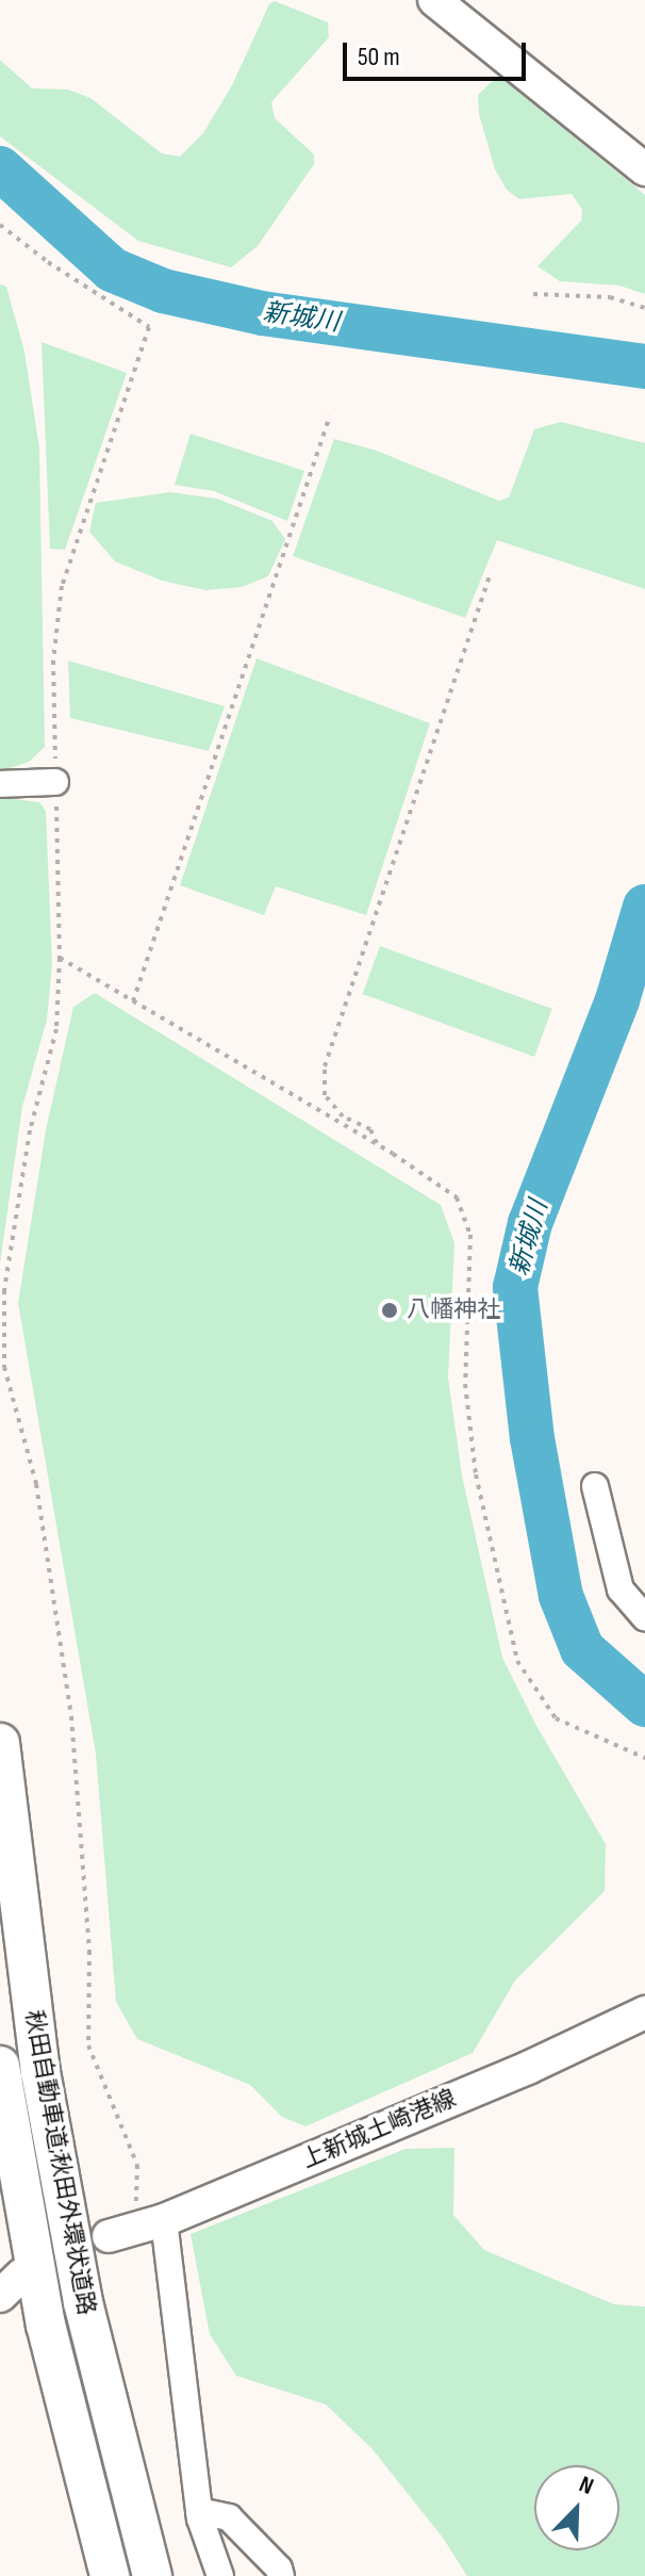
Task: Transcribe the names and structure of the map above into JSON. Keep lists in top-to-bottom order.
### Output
{
  "streets": {
    "highway": ["秋田自動車道;秋田外環状道路"],
    "main road": ["上新城土崎港線"]
  },
  "water": ["新城川"],
  "places": ["八幡神社"],
  "scale_bar": "50 m",
  "north": "top right"
}
